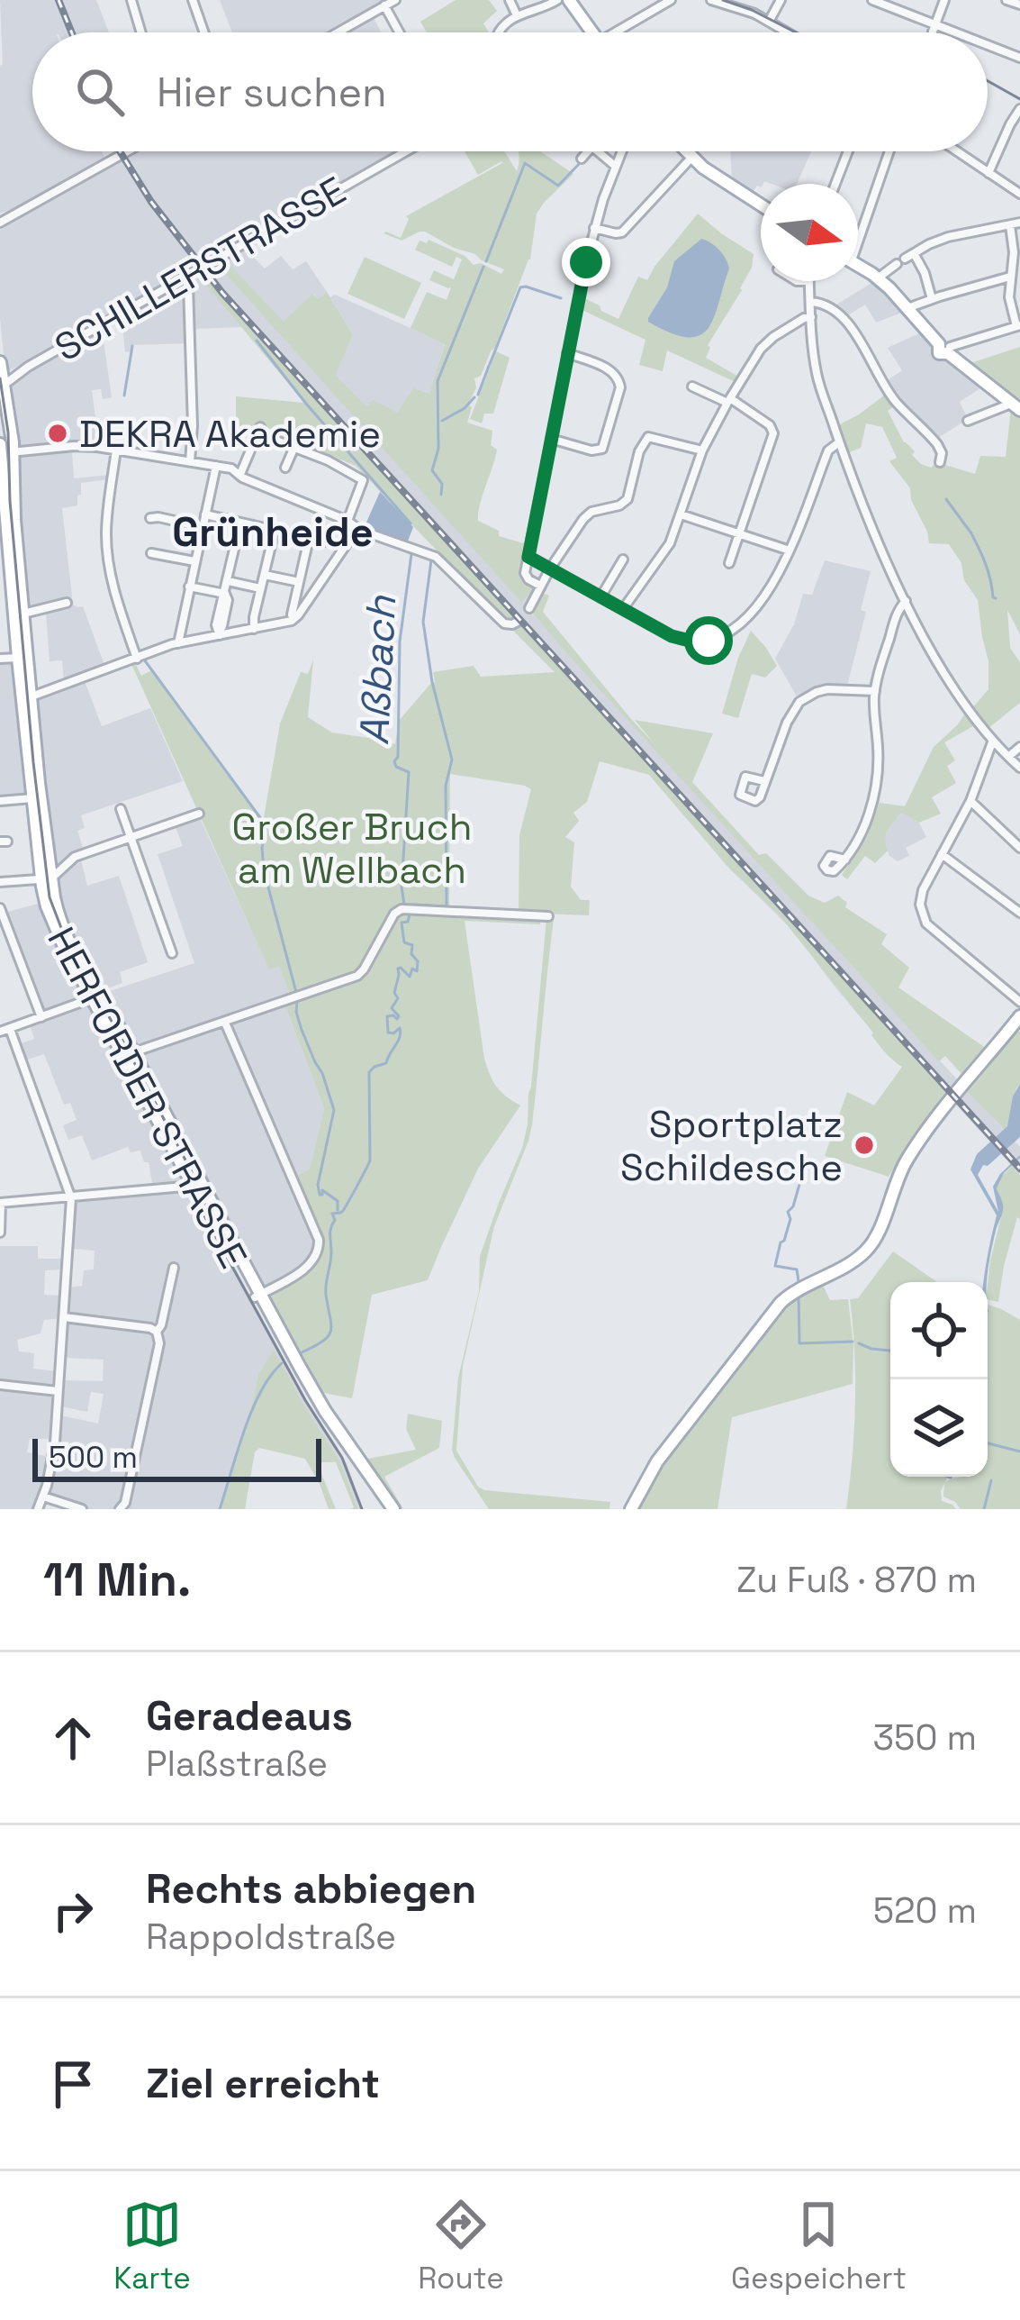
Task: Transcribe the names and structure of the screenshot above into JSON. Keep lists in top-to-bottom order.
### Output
{
  "streets": {
    "main road": ["HERFORDER STRASSE"],
    "street": ["SCHILLERSTRASSE"]
  },
  "crossings": [
    ["SCHILLERSTRASSE", "HERFORDER STRASSE"]
  ],
  "districts": ["Grünheide"],
  "water": ["Aßbach"],
  "parks": ["Großer Bruch am Wellbach"],
  "places": ["DEKRA Akademie", "Sportplatz Schildesche"],
  "scale_bar": "500 m",
  "north": "right",
  "page": {
    "search": "Hier suchen",
    "scale": "500 m",
    "heading": ["11 Min.", "Zu Fuß · 870 m"],
    "list": [
      ["Geradeaus", "Plaßstraße", "350 m"],
      ["Rechts abbiegen", "Rappoldstraße", "520 m"],
      "Ziel erreicht"
    ],
    "nav": ["Karte", "Route", "Gespeichert"]
  }
}
